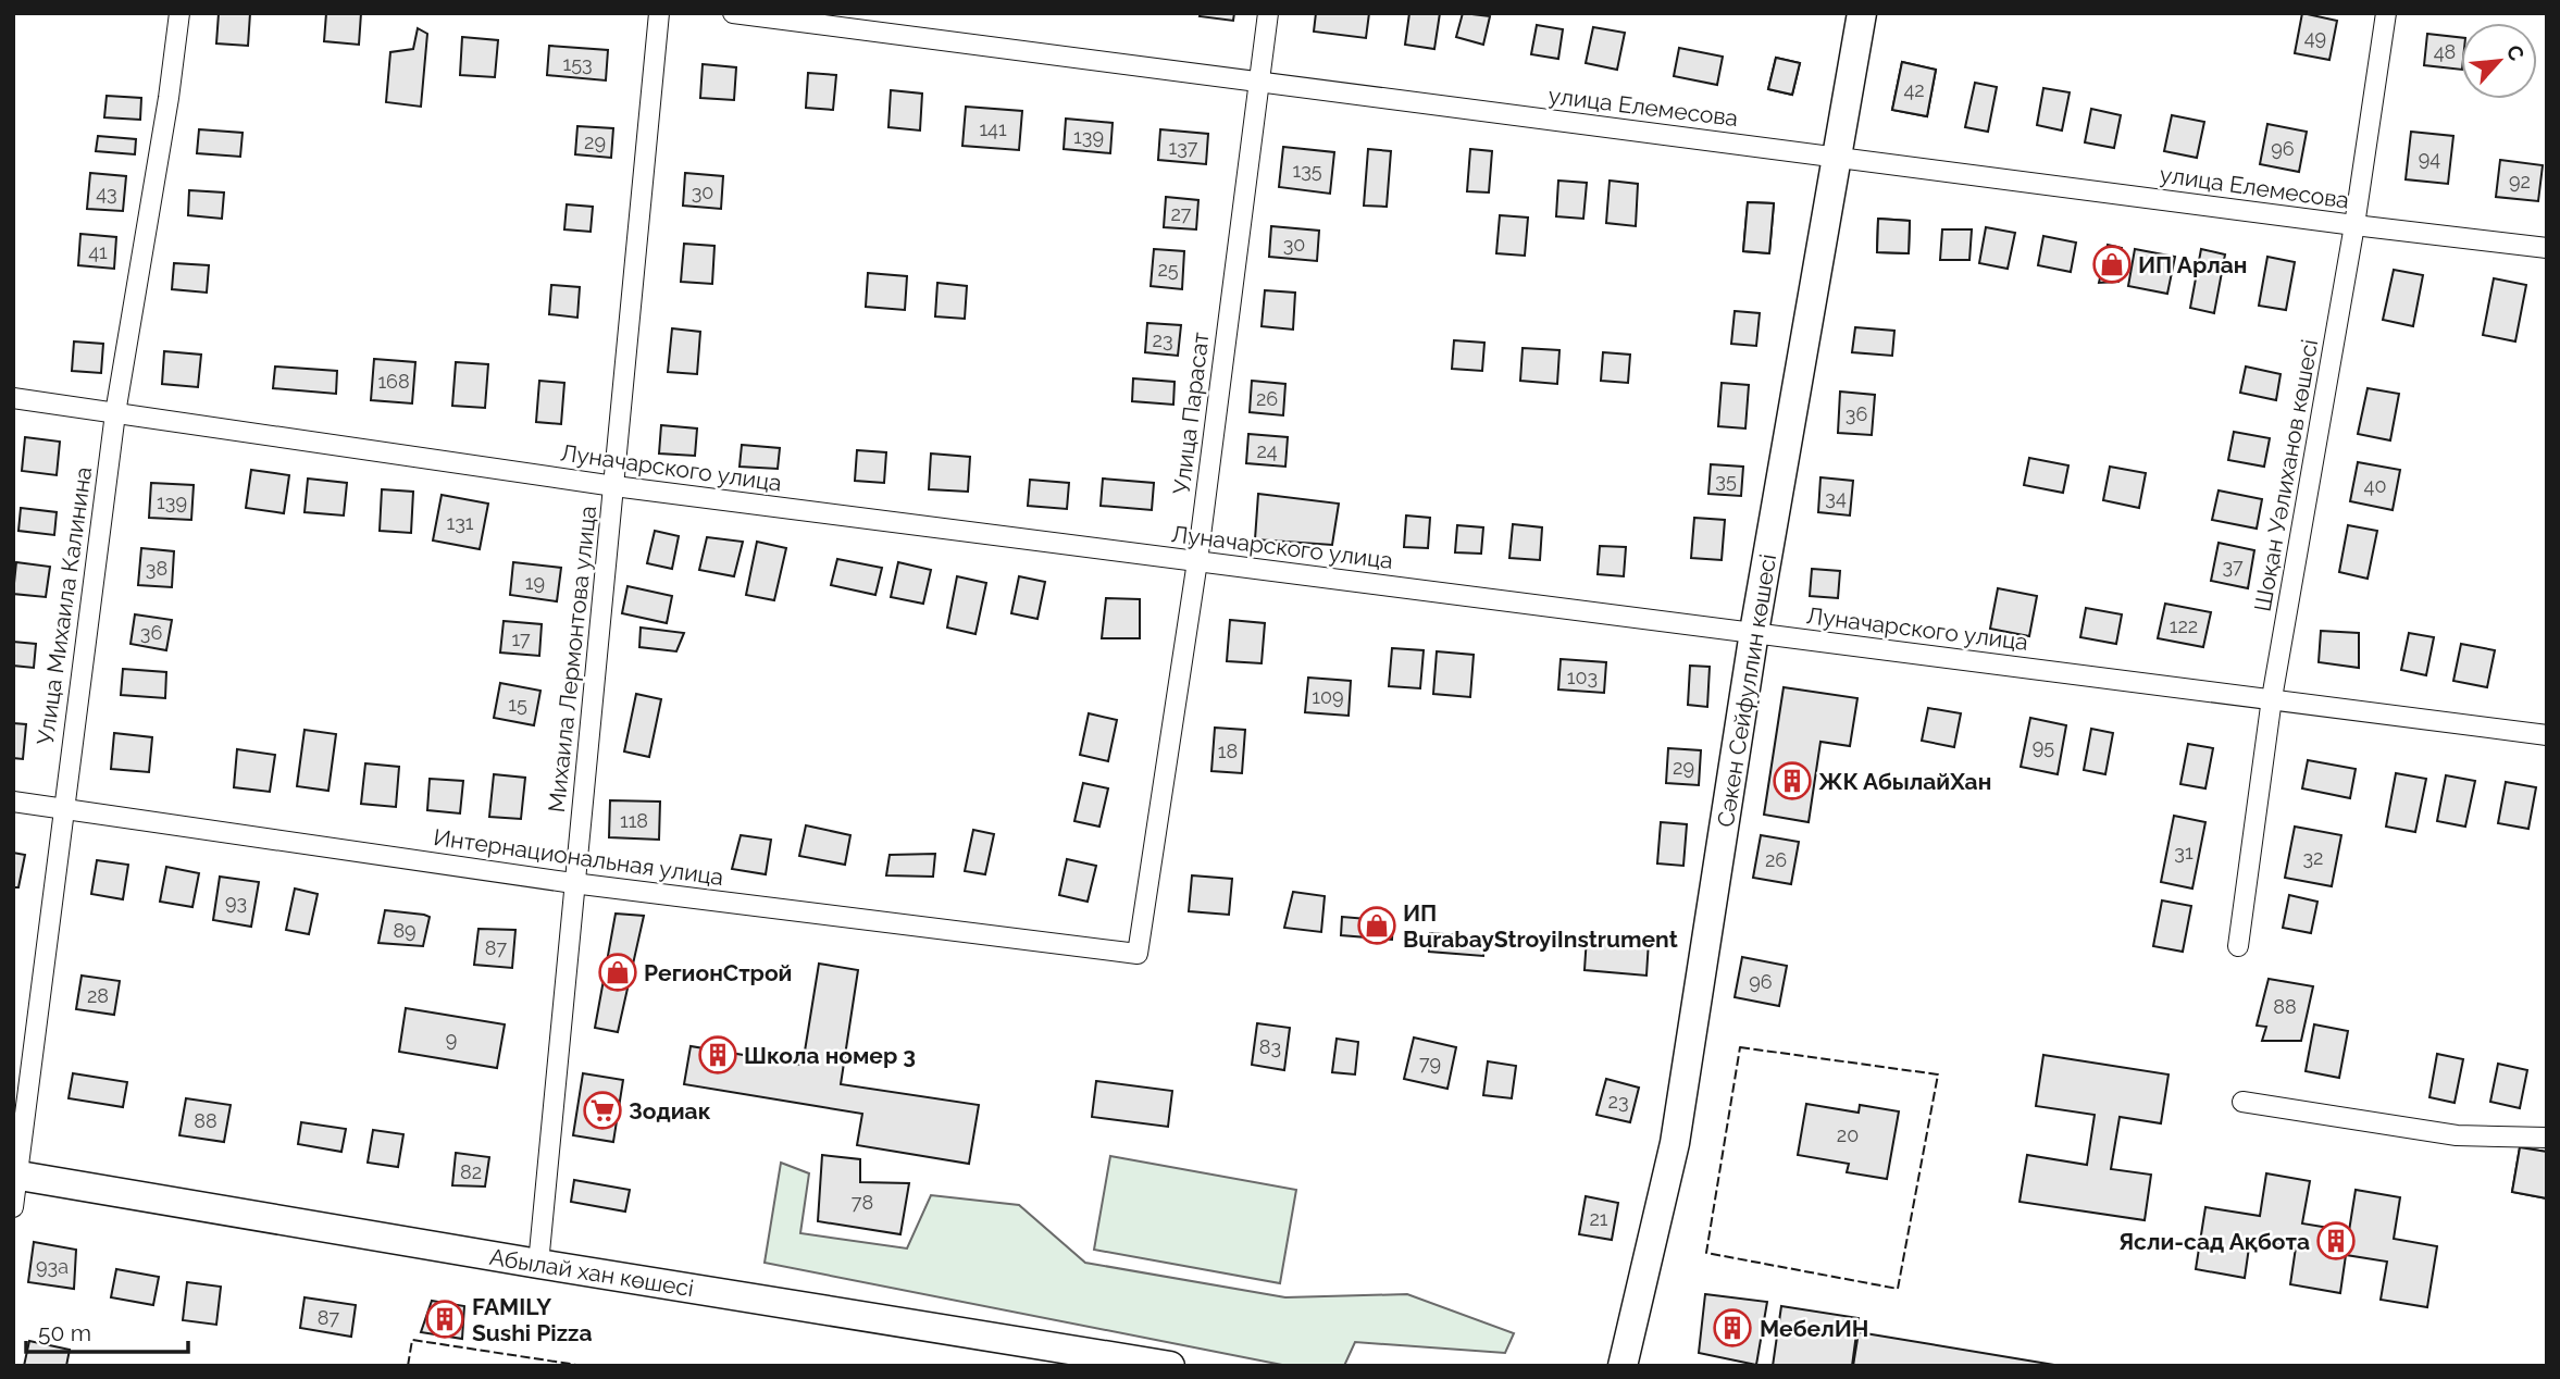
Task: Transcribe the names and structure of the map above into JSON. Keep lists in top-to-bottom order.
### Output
{
  "streets": {
    "street": [
      "улица Елемесова",
      "Улица Парасат",
      "Луначарского улица",
      "Шоқан Уәлиханов көшесі",
      "Улица Михаила Калинина",
      "Михаила Лермонтова улица",
      "Сәкен Сейфуллин көшесі",
      "Интернациональная улица",
      "Абылай хан көшесі"
    ]
  },
  "crossings": [
    ["улица Елемесова", "Улица Парасат"],
    ["улица Елемесова", "Шоқан Уәлиханов көшесі"],
    ["улица Елемесова", "Сәкен Сейфуллин көшесі"],
    ["Улица Парасат", "Луначарского улица"],
    ["Улица Парасат", "Интернациональная улица"],
    ["Луначарского улица", "Шоқан Уәлиханов көшесі"],
    ["Луначарского улица", "Улица Михаила Калинина"],
    ["Луначарского улица", "Михаила Лермонтова улица"],
    ["Луначарского улица", "Сәкен Сейфуллин көшесі"],
    ["Улица Михаила Калинина", "Интернациональная улица"],
    ["Улица Михаила Калинина", "Абылай хан көшесі"],
    ["Михаила Лермонтова улица", "Интернациональная улица"],
    ["Михаила Лермонтова улица", "Абылай хан көшесі"]
  ],
  "places": {
    "shop": ["ИП Арлан", "ИП BurabayStroyiInstrument", "РегионСтрой"],
    "building": [
      "ЖК АбылайХан",
      "Школа номер 3",
      "Ясли-сад Ақбота",
      "FAMILY Sushi Pizza",
      "МебелИН"
    ],
    "supermarket": ["Зодиак"]
  },
  "house_numbers": [
    "49",
    "48",
    "153",
    "42",
    "141",
    "139",
    "29",
    "137",
    "96",
    "94",
    "135",
    "92",
    "30",
    "43",
    "27",
    "30",
    "41",
    "25",
    "23",
    "168",
    "26",
    "36",
    "24",
    "35",
    "40",
    "34",
    "139",
    "131",
    "37",
    "38",
    "19",
    "122",
    "36",
    "17",
    "103",
    "109",
    "15",
    "95",
    "18",
    "29",
    "118",
    "31",
    "32",
    "26",
    "93",
    "89",
    "87",
    "96",
    "28",
    "88",
    "9",
    "83",
    "79",
    "23",
    "88",
    "20",
    "82",
    "78",
    "21",
    "93а",
    "87"
  ],
  "scale_bar": "50 m",
  "north": "top right"
}
